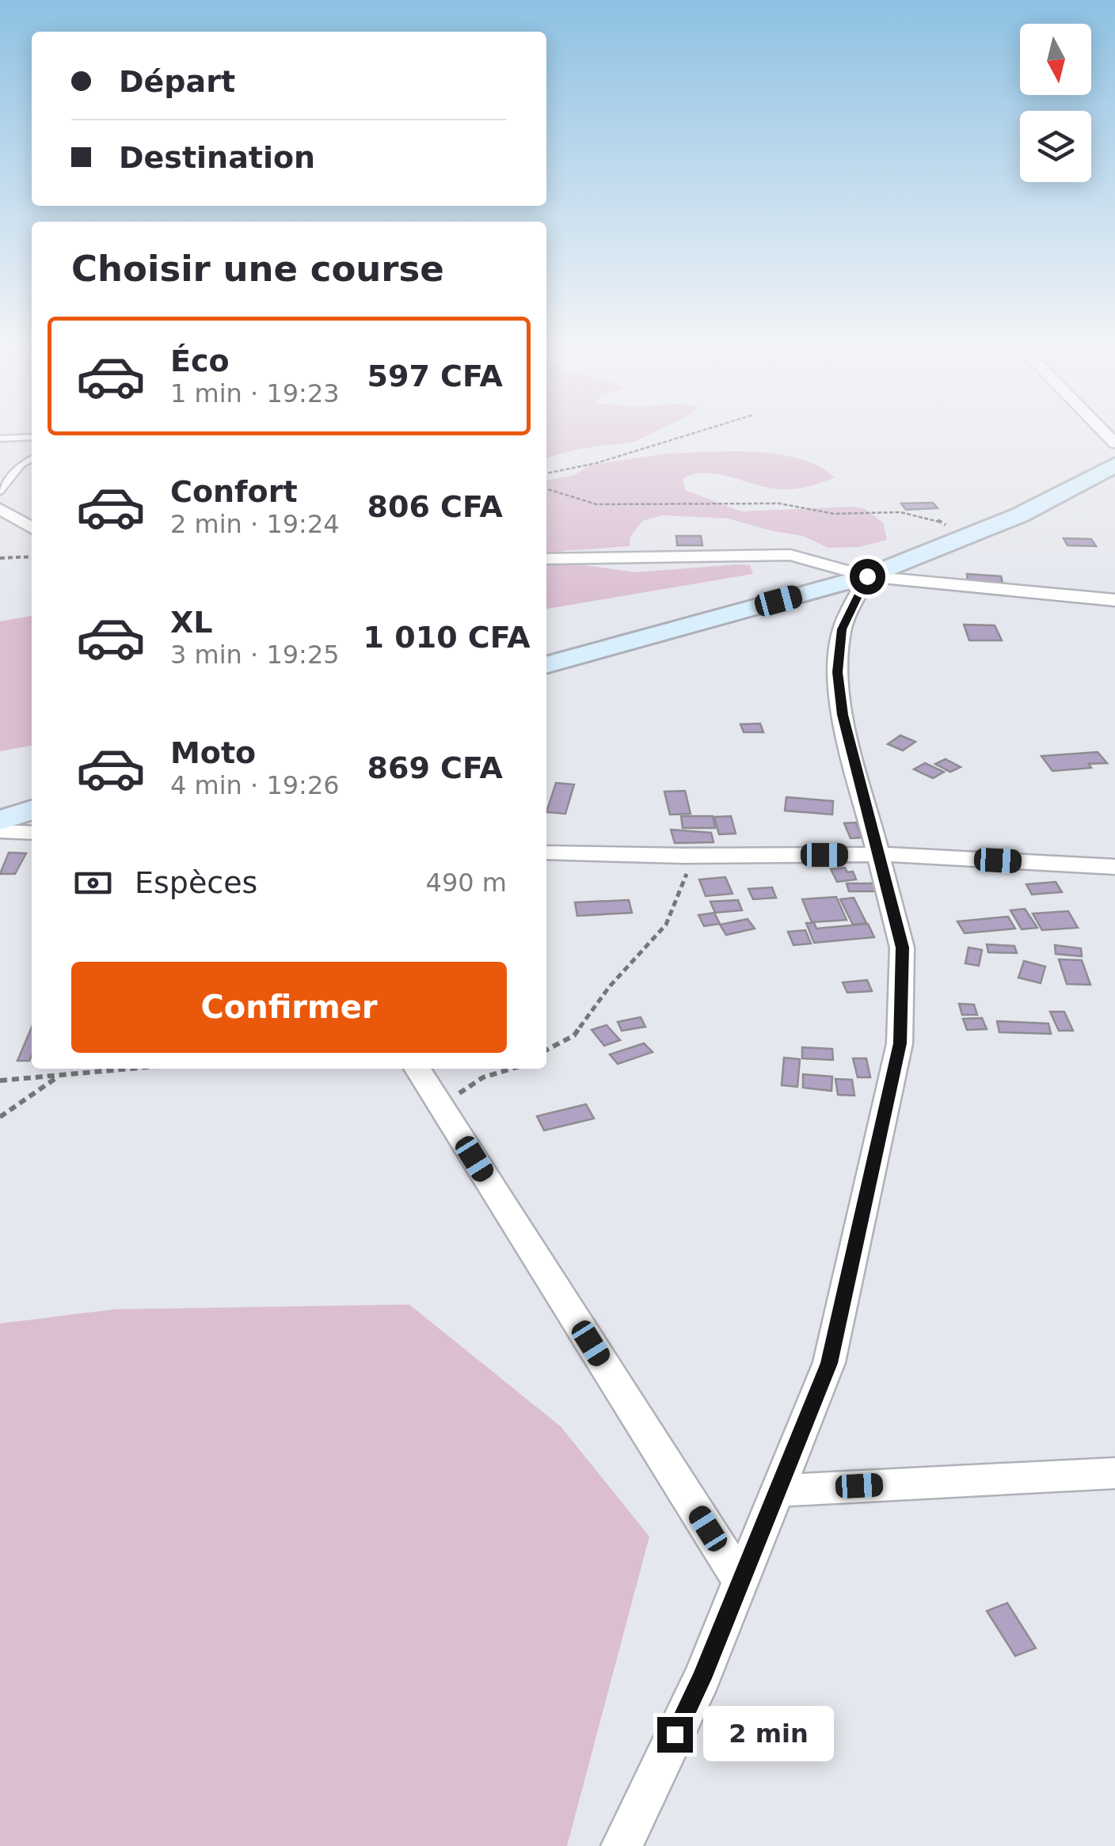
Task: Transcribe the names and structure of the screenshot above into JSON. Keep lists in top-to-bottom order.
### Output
{
  "north": "bottom",
  "page": {
    "banner": ["Départ", "Destination"],
    "heading": "Choisir une course",
    "list": [
      {
        "name": "Éco",
        "note": "1 min · 19:23",
        "value": "597 CFA"
      },
      {
        "name": "Confort",
        "note": "2 min · 19:24",
        "value": "806 CFA"
      },
      {
        "name": "XL",
        "note": "3 min · 19:25",
        "value": "1 010 CFA"
      },
      {
        "name": "Moto",
        "note": "4 min · 19:26",
        "value": "869 CFA"
      }
    ],
    "pay": ["Espèces", "490 m"],
    "buttons": "Confirmer",
    "bubble": "2 min"
  }
}
